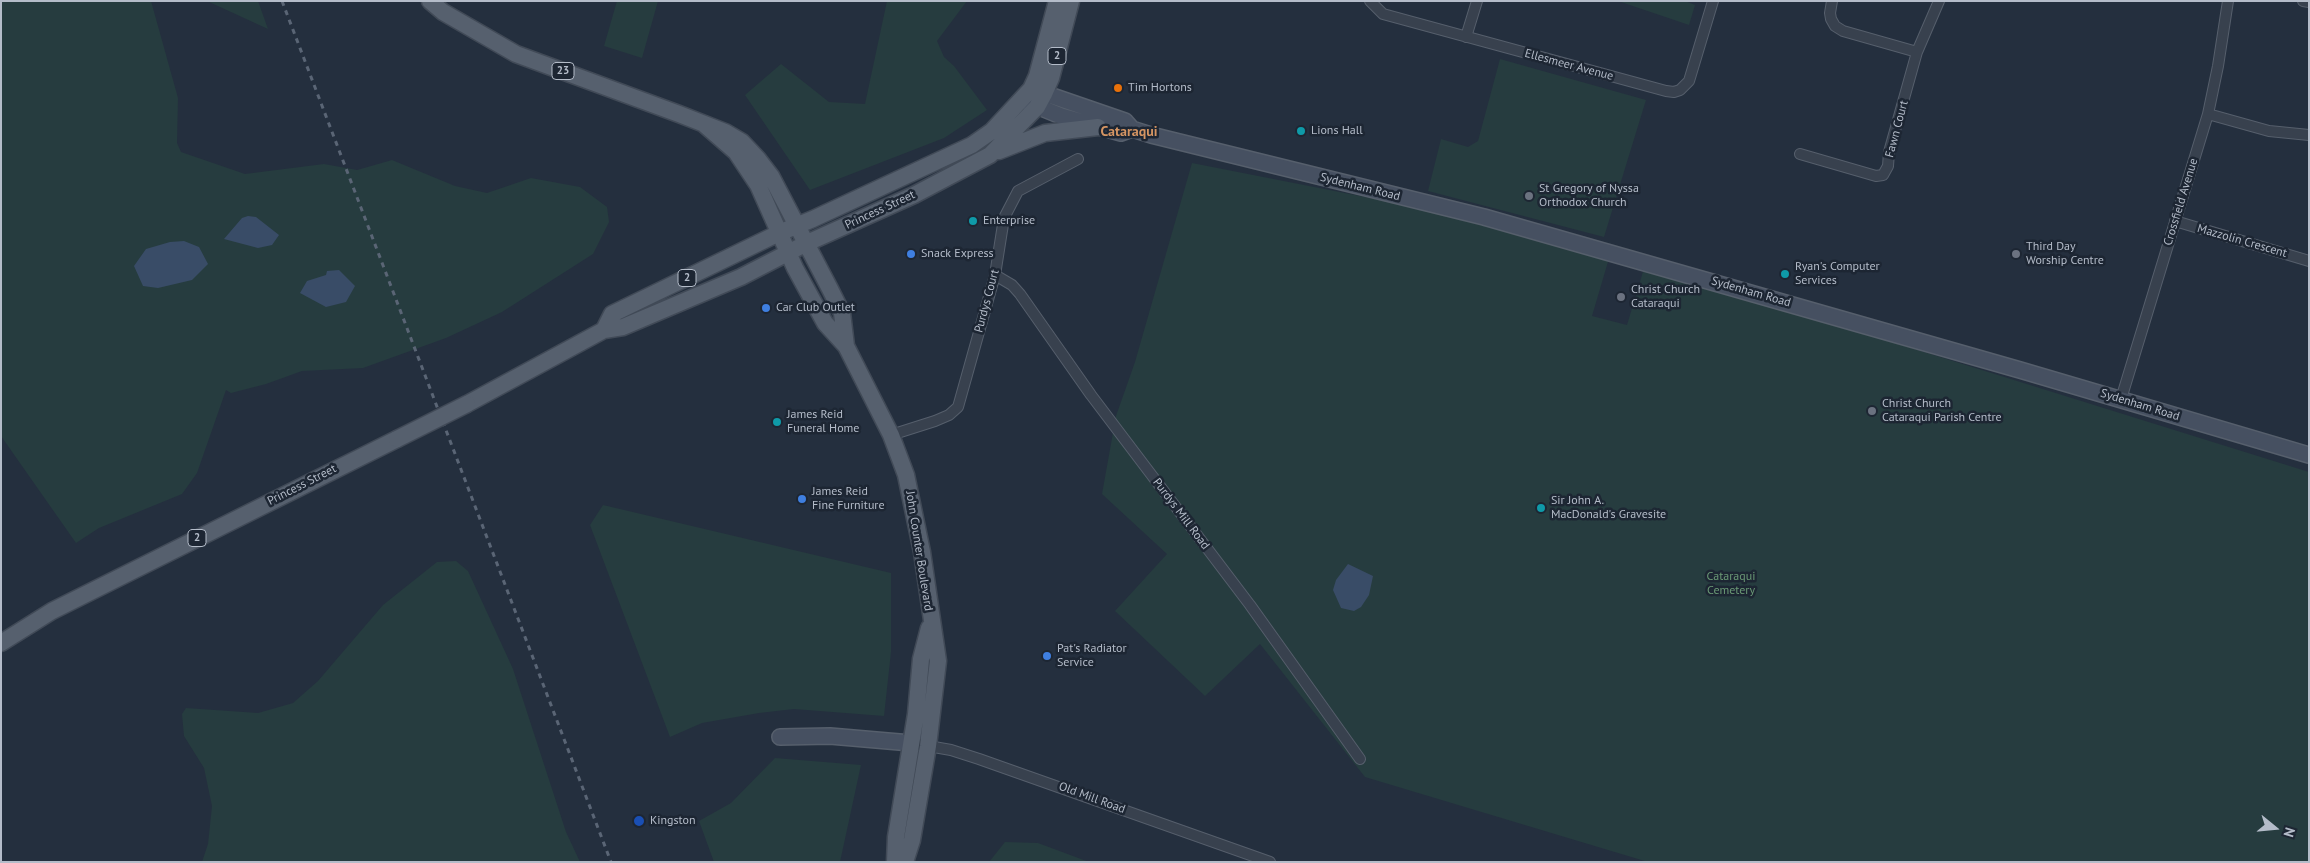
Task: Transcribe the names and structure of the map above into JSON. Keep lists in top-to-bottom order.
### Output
{
  "streets": {
    "main road": [
      "2",
      "23",
      "Sydenham Road",
      "Princess Street",
      "John Counter Boulevard"
    ],
    "street": [
      "Ellesmeer Avenue",
      "Fawn Court",
      "Crossfield Avenue",
      "Mazzolin Crescent",
      "Purdys Court",
      "Purdys Mill Road",
      "Old Mill Road"
    ]
  },
  "crossings": [
    ["23", "Princess Street"],
    ["23", "John Counter Boulevard"],
    ["Sydenham Road", "Crossfield Avenue"],
    ["Sydenham Road", "Princess Street"],
    ["Crossfield Avenue", "Mazzolin Crescent"],
    ["Princess Street", "John Counter Boulevard"],
    ["Purdys Court", "Purdys Mill Road"],
    ["Purdys Court", "John Counter Boulevard"],
    ["John Counter Boulevard", "Old Mill Road"]
  ],
  "districts": ["Cataraqui"],
  "parks": ["Cataraqui Cemetery"],
  "places": [
    "Tim Hortons",
    "Lions Hall",
    "St Gregory of Nyssa Orthodox Church",
    "Enterprise",
    "Snack Express",
    "Third Day Worship Centre",
    "Ryan's Computer Services",
    "Christ Church Cataraqui",
    "Car Club Outlet",
    "Christ Church Cataraqui Parish Centre",
    "James Reid Funeral Home",
    "James Reid Fine Furniture",
    "Sir John A. MacDonald's Gravesite",
    "Pat's Radiator Service",
    "Kingston"
  ],
  "north": "right"
}
